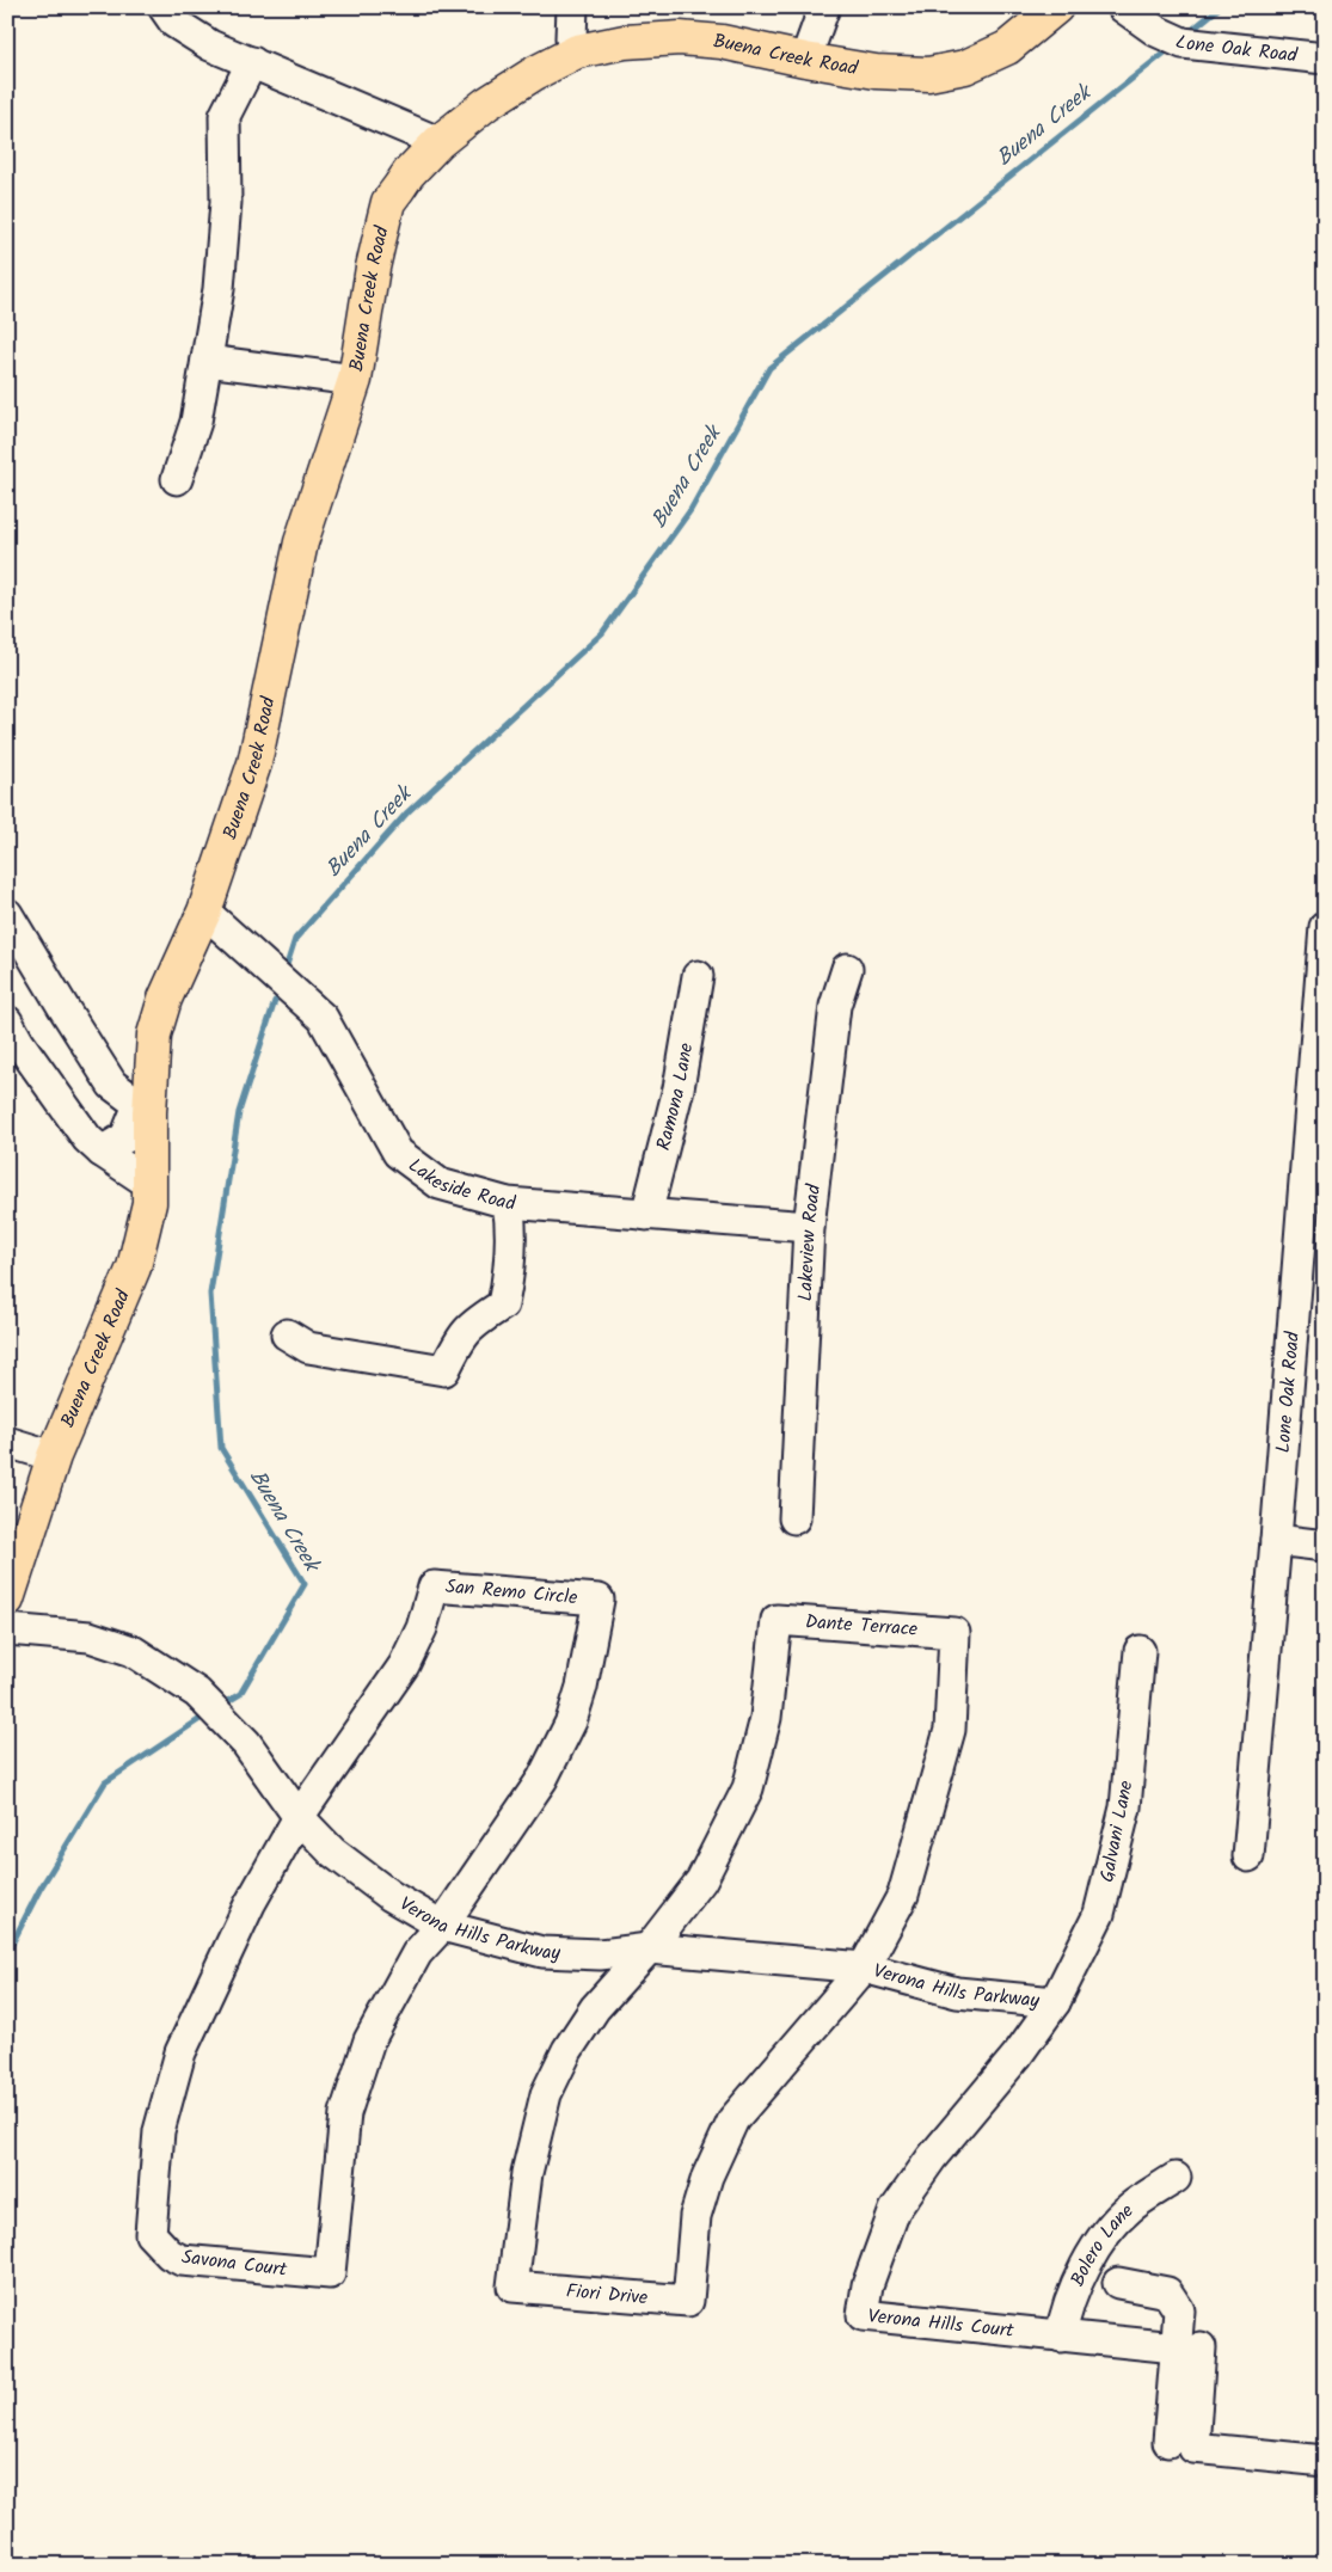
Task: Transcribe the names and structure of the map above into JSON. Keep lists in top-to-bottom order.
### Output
{
  "streets": {
    "main road": ["Buena Creek Road"],
    "street": [
      "Lone Oak Road",
      "Ramona Lane",
      "Lakeside Road",
      "Lakeview Road",
      "San Remo Circle",
      "Dante Terrace",
      "Galvani Lane",
      "Verona Hills Parkway",
      "Bolero Lane",
      "Savona Court",
      "Fiori Drive",
      "Verona Hills Court"
    ]
  },
  "crossings": [
    ["Buena Creek Road", "Lakeside Road"],
    ["Ramona Lane", "Lakeside Road"],
    ["Lakeside Road", "Lakeview Road"],
    ["San Remo Circle", "Verona Hills Parkway"],
    ["San Remo Circle", "Savona Court"],
    ["Dante Terrace", "Verona Hills Parkway"],
    ["Dante Terrace", "Fiori Drive"],
    ["Galvani Lane", "Verona Hills Parkway"],
    ["Galvani Lane", "Verona Hills Court"],
    ["Verona Hills Parkway", "Savona Court"],
    ["Verona Hills Parkway", "Fiori Drive"],
    ["Verona Hills Parkway", "Verona Hills Court"],
    ["Bolero Lane", "Verona Hills Court"]
  ],
  "water": ["Buena Creek"]
}
